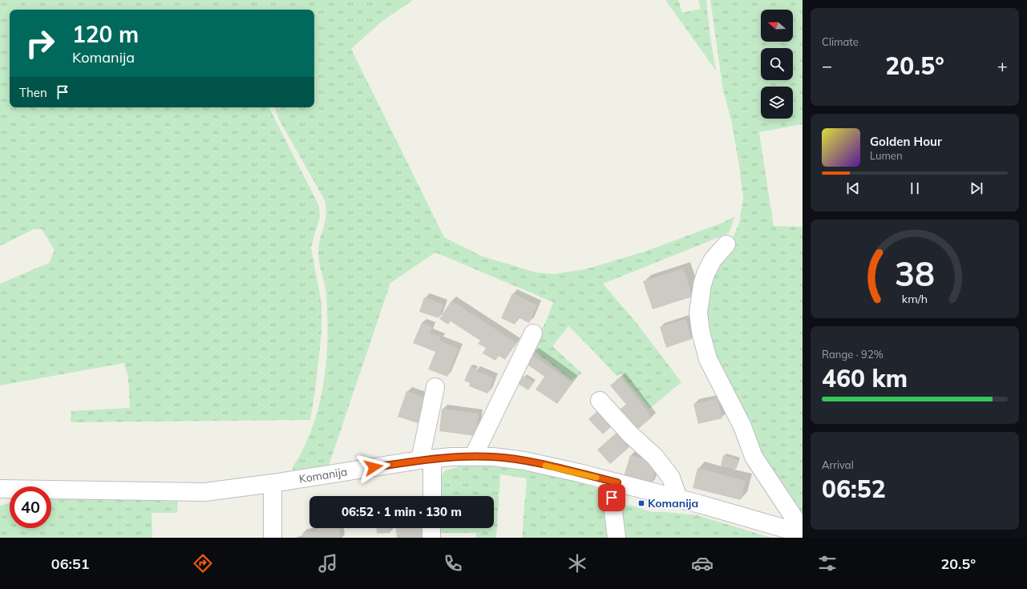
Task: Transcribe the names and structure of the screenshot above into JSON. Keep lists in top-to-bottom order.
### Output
{
  "streets": {
    "street": ["Komanija"]
  },
  "places": {
    "transit": ["Komanija"]
  },
  "north": "left",
  "page": {
    "tile": [
      "Climate",
      ["Range · 92%", "460 km"],
      ["Arrival", "06:52"]
    ],
    "turn": ["120 m", "Komanija"],
    "heat": ["−", "20.5°", "+"],
    "then": "Then",
    "song": ["Golden Hour", "Lumen"],
    "limit": "40",
    "trip": "06:52 · 1 min · 130 m",
    "tabs": ["06:51", "20.5°"],
    "gauge": ["38", "km/h"]
  }
}
